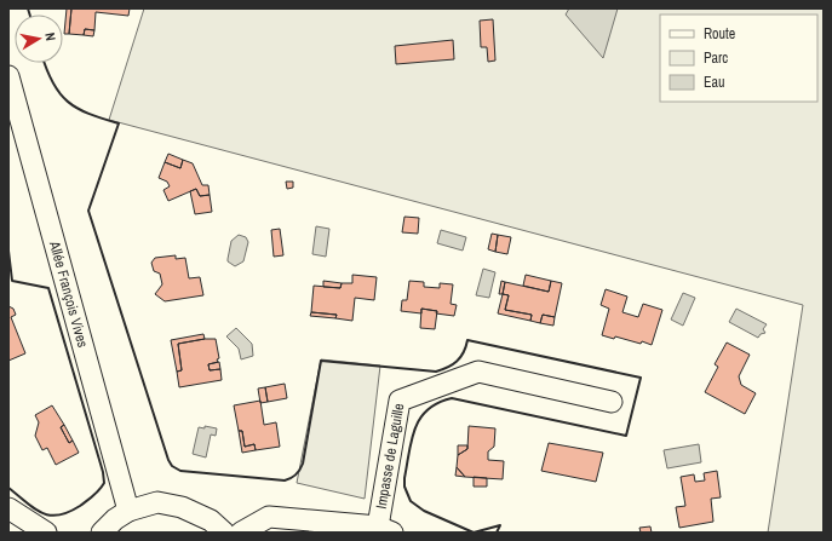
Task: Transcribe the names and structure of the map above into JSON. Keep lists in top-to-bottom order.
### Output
{
  "streets": {
    "street": ["Allée François Vives", "Impasse de Laguille"]
  },
  "legend": ["Route", "Parc", "Eau"],
  "north": "right"
}
